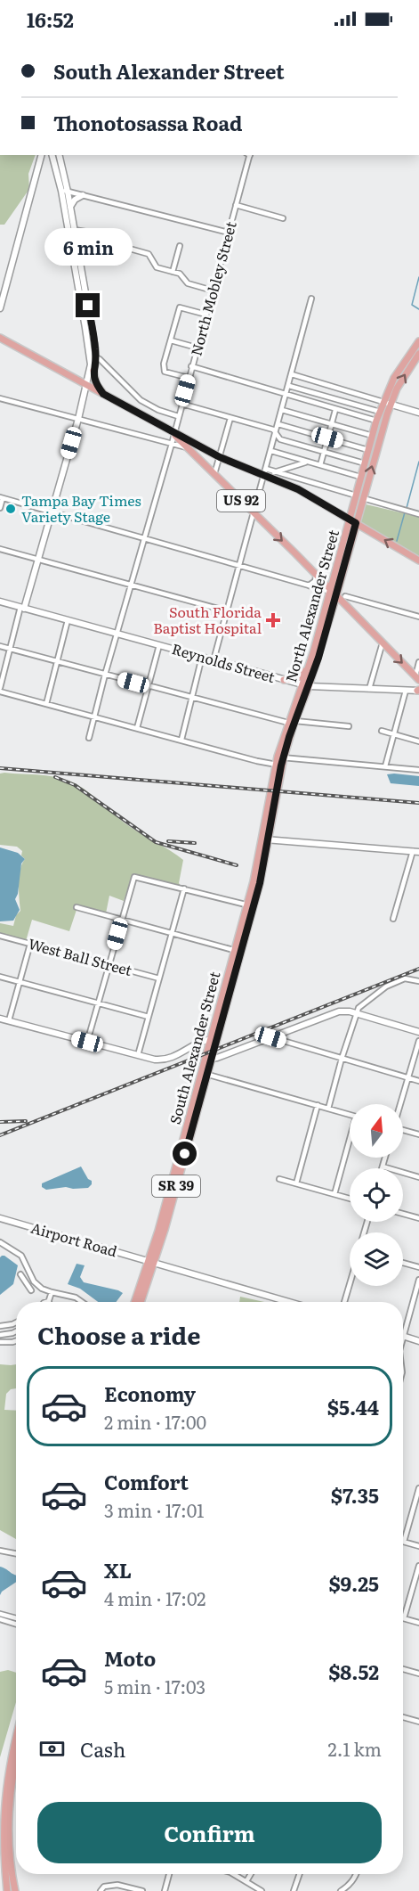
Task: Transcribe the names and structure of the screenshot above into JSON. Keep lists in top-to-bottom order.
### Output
{
  "streets": {
    "main road": [
      "US 92",
      "North Alexander Street",
      "South Alexander Street",
      "SR 39"
    ],
    "street": [
      "North Mobley Street",
      "Reynolds Street",
      "West Ball Street",
      "Airport Road"
    ]
  },
  "crossings": [
    ["North Mobley Street", "US 92"],
    ["North Mobley Street", "Reynolds Street"],
    ["US 92", "North Alexander Street"],
    ["North Alexander Street", "Reynolds Street"],
    ["North Alexander Street", "South Alexander Street"],
    ["South Alexander Street", "Airport Road"]
  ],
  "places": {
    "other": ["Tampa Bay Times Variety Stage"],
    "health": ["South Florida Baptist Hospital"]
  },
  "north": "top",
  "page": {
    "status": "16:52",
    "banner": ["South Alexander Street", "Thonotosassa Road"],
    "bubble": "6 min",
    "heading": "Choose a ride",
    "list": [
      {
        "name": "Economy",
        "note": "2 min · 17:00",
        "value": "$5.44"
      },
      {
        "name": "Comfort",
        "note": "3 min · 17:01",
        "value": "$7.35"
      },
      {
        "name": "XL",
        "note": "4 min · 17:02",
        "value": "$9.25"
      },
      {
        "name": "Moto",
        "note": "5 min · 17:03",
        "value": "$8.52"
      }
    ],
    "pay": ["Cash", "2.1 km"],
    "buttons": "Confirm"
  }
}
